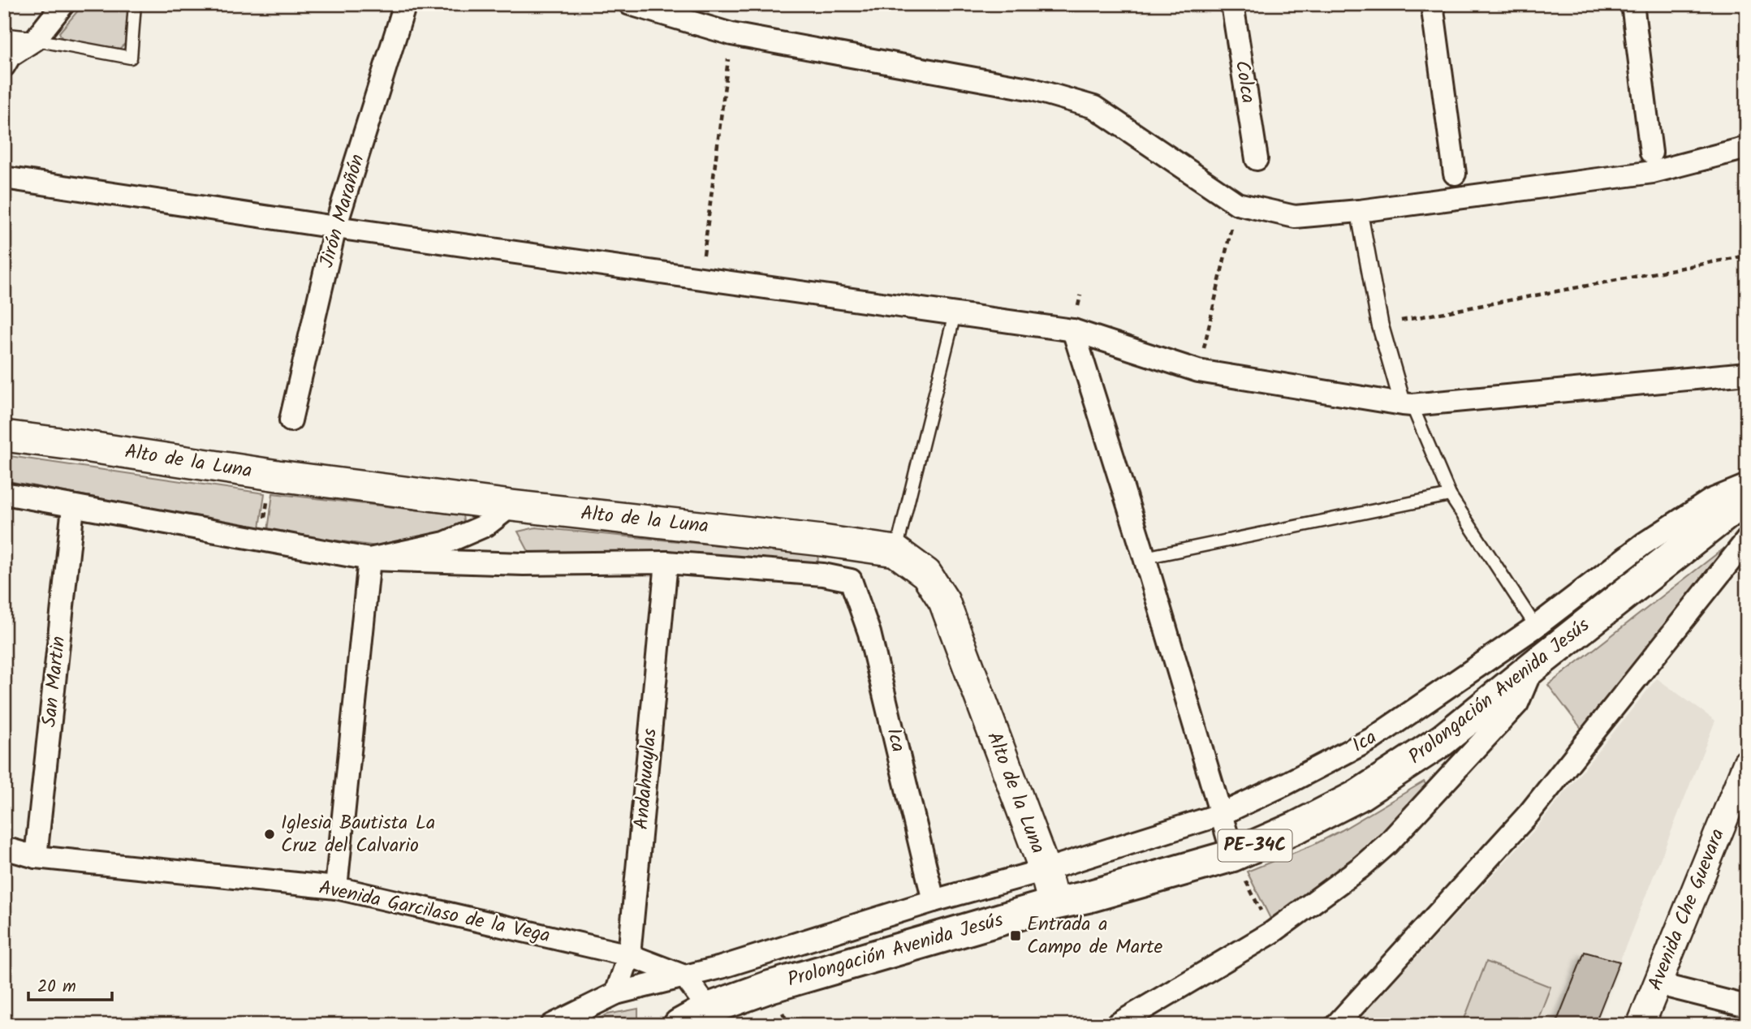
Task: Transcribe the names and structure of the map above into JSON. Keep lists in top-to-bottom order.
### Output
{
  "streets": {
    "main road": ["Alto de la Luna", "Prolongación Avenida Jesús", "PE-34C"],
    "street": [
      "Colca",
      "Jirón Marañón",
      "San Martin",
      "Ica",
      "Andahuaylas",
      "Avenida Che Guevara",
      "Avenida Garcilaso de la Vega"
    ]
  },
  "crossings": [
    ["Alto de la Luna", "Prolongación Avenida Jesús"],
    ["Alto de la Luna", "Ica"],
    ["San Martin", "Avenida Garcilaso de la Vega"],
    ["Ica", "Andahuaylas"],
    ["Ica", "Avenida Garcilaso de la Vega"],
    ["Andahuaylas", "Avenida Garcilaso de la Vega"]
  ],
  "places": {
    "other": ["Iglesia Bautista La Cruz del Calvario"],
    "transit": ["Entrada a Campo de Marte"]
  },
  "scale_bar": "20 m"
}
